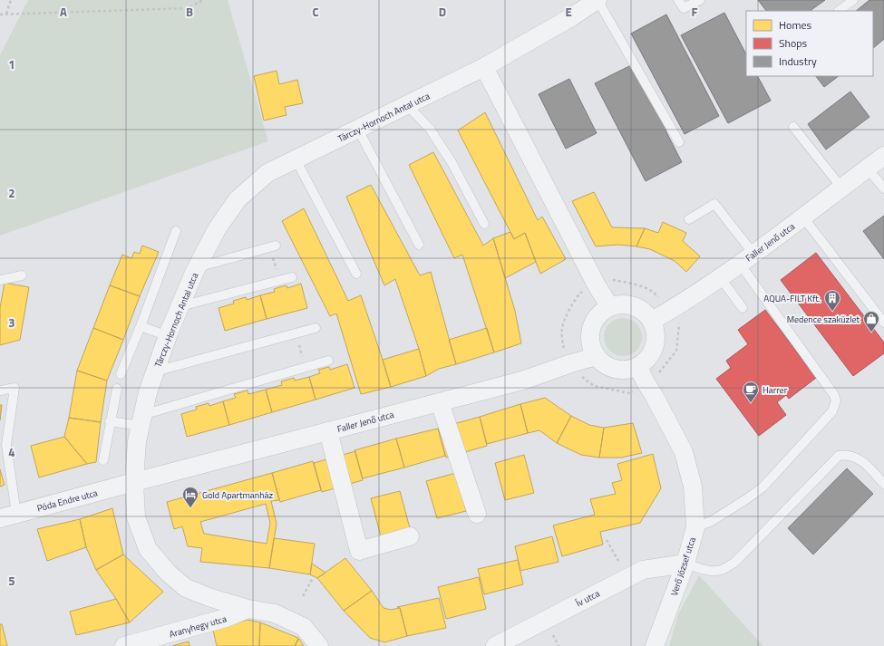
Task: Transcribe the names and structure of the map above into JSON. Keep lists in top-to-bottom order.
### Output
{
  "streets": {
    "street": [
      "Tárczy-Hornoch Antal utca",
      "Faller Jenő utca",
      "Póda Endre utca",
      "Verő József utca",
      "Ív utca",
      "Aranyhegy utca"
    ]
  },
  "crossings": [
    ["Tárczy-Hornoch Antal utca", "Faller Jenő utca"],
    ["Tárczy-Hornoch Antal utca", "Póda Endre utca"],
    ["Tárczy-Hornoch Antal utca", "Aranyhegy utca"],
    ["Faller Jenő utca", "Póda Endre utca"],
    ["Faller Jenő utca", "Verő József utca"],
    ["Verő József utca", "Ív utca"]
  ],
  "places": {
    "building": ["AQUA-FILT Kft."],
    "shop": ["Medence szaküzlet"],
    "cafe": ["Harrer"],
    "hotel": ["Gold Apartmanház"]
  },
  "legend": ["Homes", "Shops", "Industry"],
  "grid": {
    "columns": [
      "A",
      "B",
      "C",
      "D",
      "E",
      "F"
    ],
    "rows": [
      "1",
      "2",
      "3",
      "4",
      "5"
    ]
  }
}
